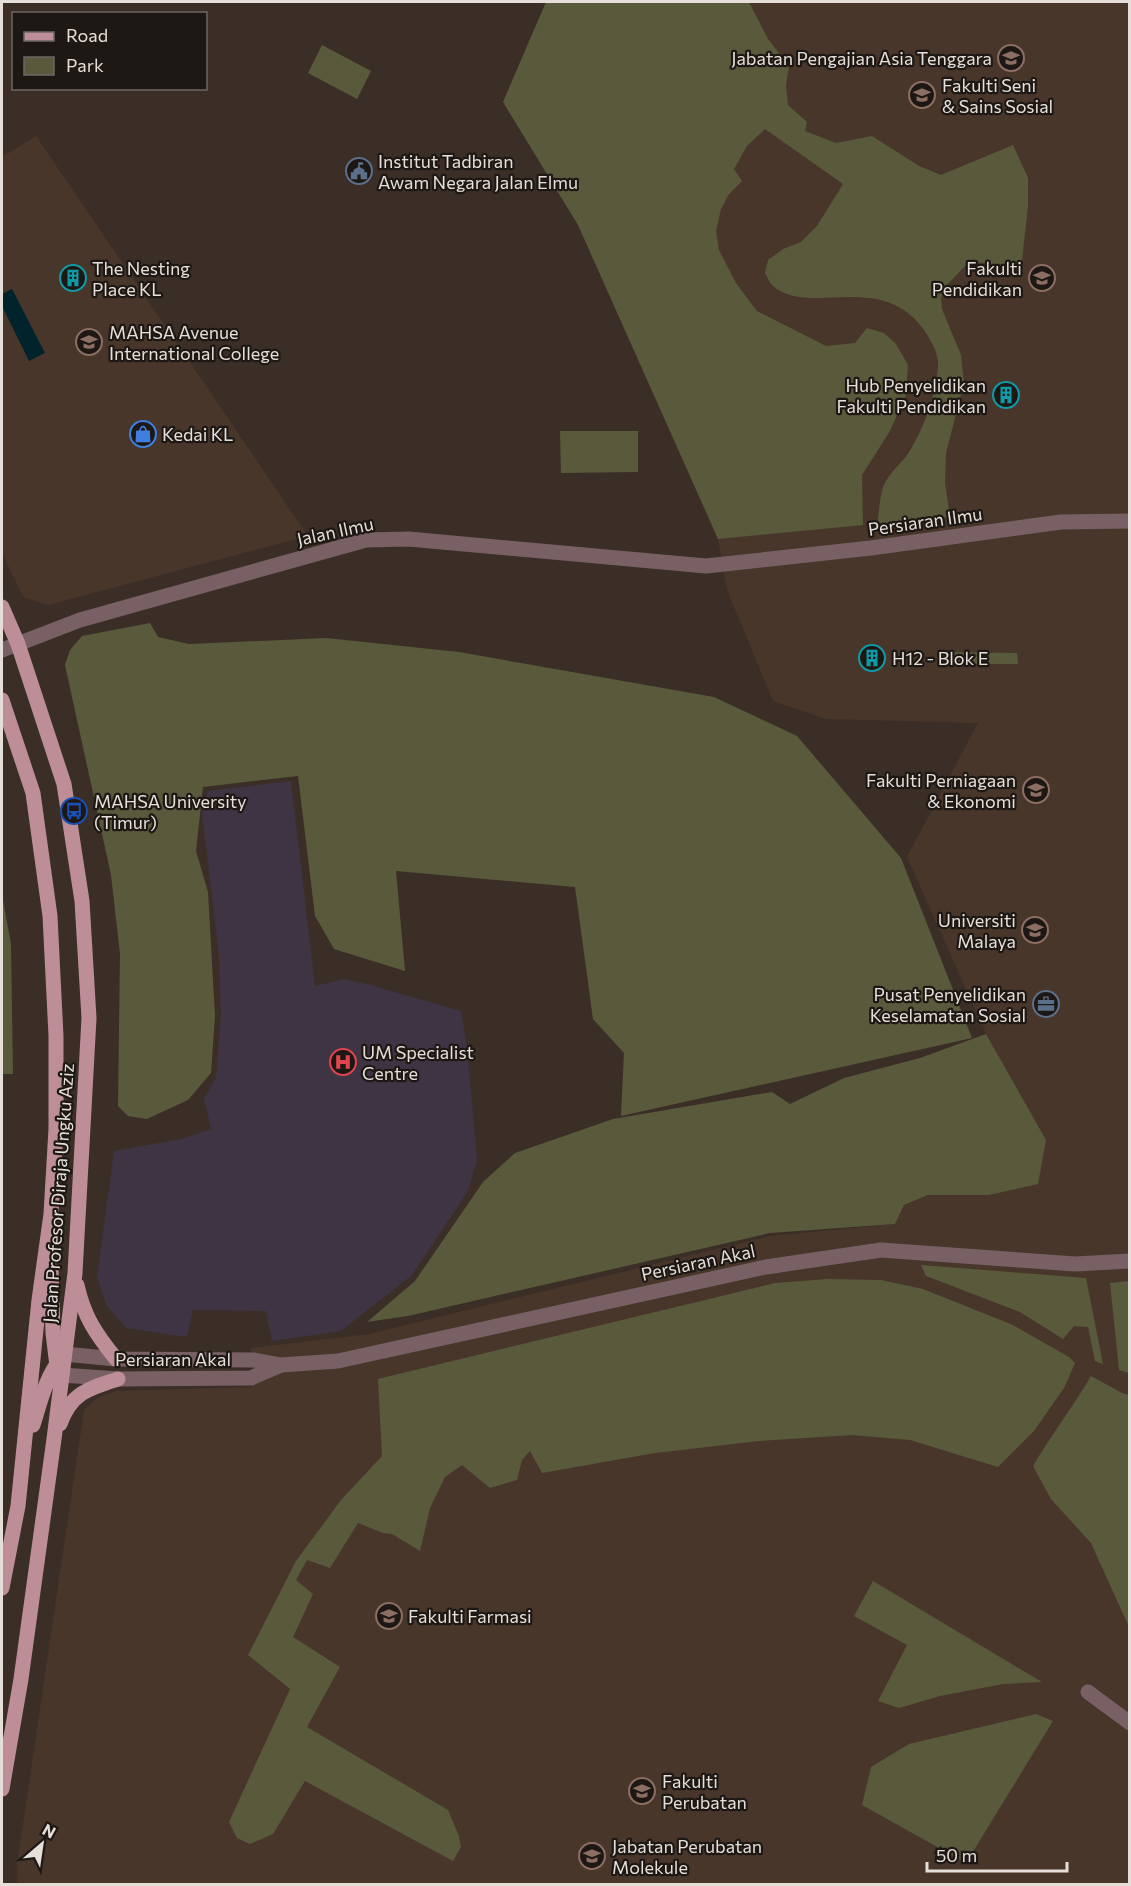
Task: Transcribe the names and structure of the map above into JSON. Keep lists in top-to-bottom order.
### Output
{
  "streets": {
    "main road": ["Jalan Profesor Diraja Ungku Aziz"],
    "street": ["Persiaran Ilmu", "Jalan Ilmu", "Persiaran Akal"]
  },
  "crossings": [
    ["Persiaran Ilmu", "Jalan Ilmu"],
    ["Jalan Ilmu", "Jalan Profesor Diraja Ungku Aziz"],
    ["Jalan Profesor Diraja Ungku Aziz", "Persiaran Akal"]
  ],
  "places": {
    "school or university": [
      "Jabatan Pengajian Asia Tenggara",
      "Fakulti Seni & Sains Sosial",
      "Fakulti Pendidikan",
      "MAHSA Avenue International College",
      "Fakulti Perniagaan & Ekonomi",
      "Universiti Malaya",
      "Fakulti Farmasi",
      "Fakulti Perubatan",
      "Jabatan Perubatan Molekule"
    ],
    "public building": ["Institut Tadbiran Awam Negara Jalan Elmu"],
    "building": ["The Nesting Place KL", "Hub Penyelidikan Fakulti Pendidikan", "H12 - Blok E"],
    "shop": ["Kedai KL"],
    "bus stop": ["MAHSA University (Timur)"],
    "office": ["Pusat Penyelidikan Keselamatan Sosial"],
    "hospital": ["UM Specialist Centre"]
  },
  "legend": ["Road", "Park"],
  "scale_bar": "50 m",
  "north": "top right"
}
